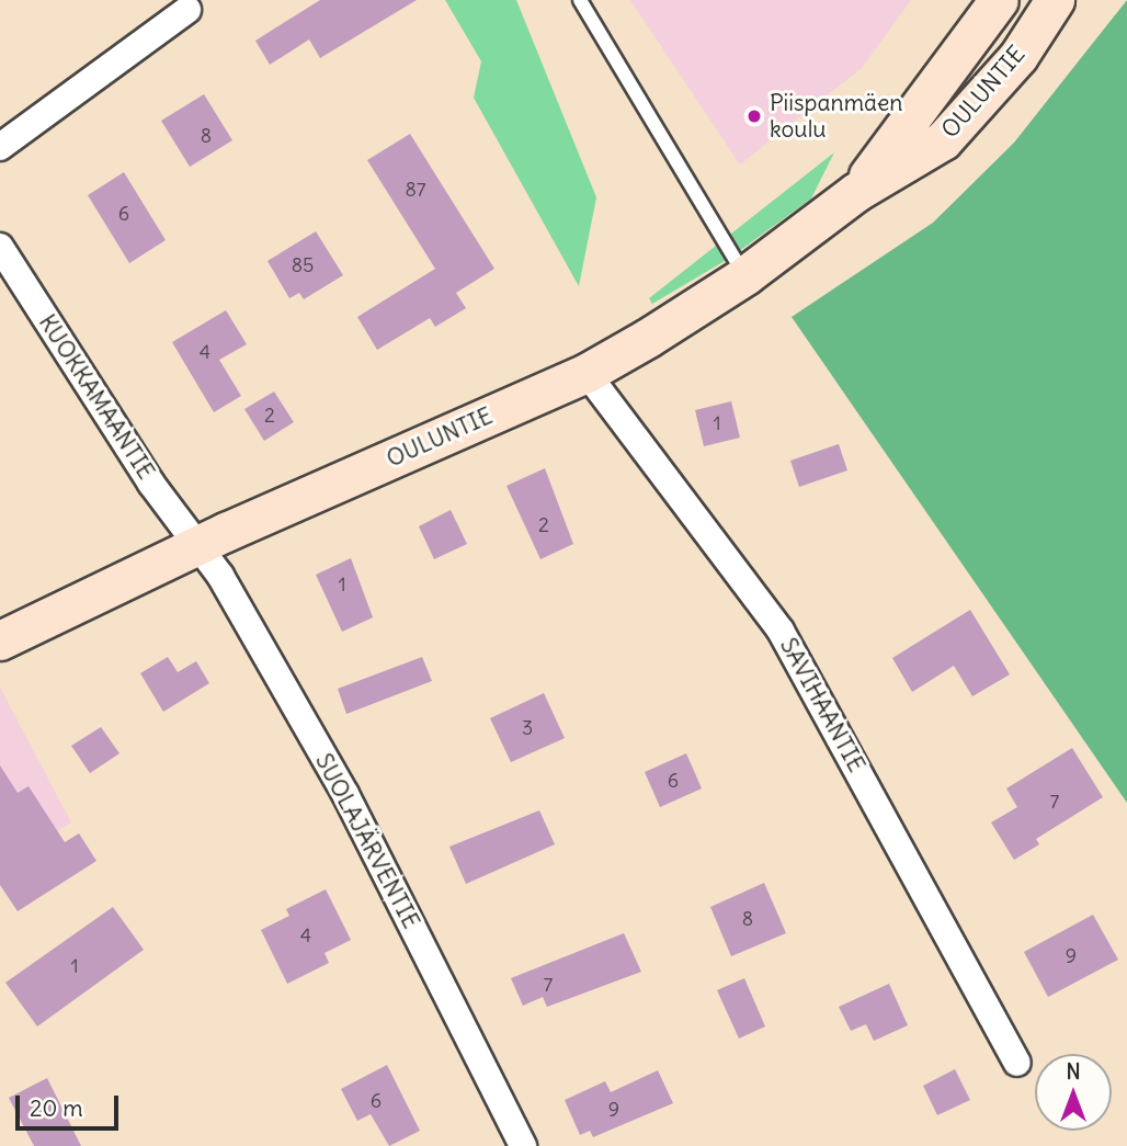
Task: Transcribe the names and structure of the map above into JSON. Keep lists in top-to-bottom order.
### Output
{
  "streets": {
    "main road": ["OULUNTIE"],
    "street": ["KUOKKAMAANTIE", "SAVIHAANTIE", "SUOLAJÄRVENTIE"]
  },
  "crossings": [
    ["OULUNTIE", "KUOKKAMAANTIE"],
    ["OULUNTIE", "SAVIHAANTIE"],
    ["OULUNTIE", "SUOLAJÄRVENTIE"],
    ["KUOKKAMAANTIE", "SUOLAJÄRVENTIE"]
  ],
  "places": ["Piispanmäen koulu"],
  "house_numbers": [
    "8",
    "87",
    "6",
    "85",
    "4",
    "2",
    "1",
    "2",
    "1",
    "3",
    "6",
    "7",
    "8",
    "4",
    "9",
    "1",
    "7",
    "6",
    "9"
  ],
  "scale_bar": "20 m",
  "north": "top"
}
